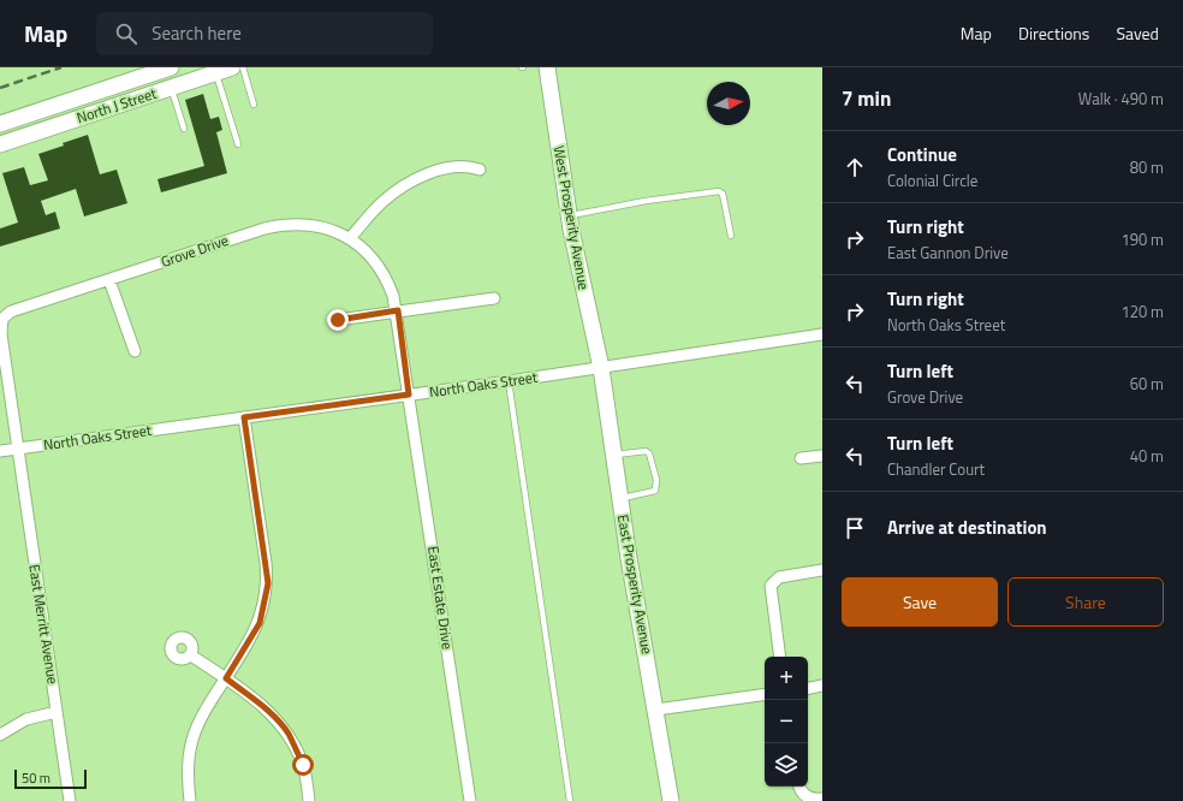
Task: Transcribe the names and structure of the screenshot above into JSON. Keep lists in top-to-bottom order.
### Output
{
  "streets": {
    "main road": ["North J Street", "West Prosperity Avenue", "East Prosperity Avenue"],
    "street": [
      "Grove Drive",
      "North Oaks Street",
      "East Estate Drive",
      "East Merritt Avenue"
    ]
  },
  "crossings": [
    ["West Prosperity Avenue", "North Oaks Street"],
    ["West Prosperity Avenue", "East Prosperity Avenue"],
    ["Grove Drive", "North Oaks Street"],
    ["Grove Drive", "East Estate Drive"],
    ["Grove Drive", "East Merritt Avenue"],
    ["North Oaks Street", "East Prosperity Avenue"],
    ["North Oaks Street", "East Estate Drive"],
    ["North Oaks Street", "East Merritt Avenue"]
  ],
  "scale_bar": "50 m",
  "north": "right",
  "page": {
    "header": "Map",
    "search": "Search here",
    "nav": ["Map", "Directions", "Saved"],
    "heading": ["7 min", "Walk · 490 m"],
    "list": [
      ["Continue", "Colonial Circle", "80 m"],
      ["Turn right", "East Gannon Drive", "190 m"],
      ["Turn right", "North Oaks Street", "120 m"],
      ["Turn left", "Grove Drive", "60 m"],
      ["Turn left", "Chandler Court", "40 m"],
      "Arrive at destination"
    ],
    "buttons": ["Save", "Share"],
    "map_buttons": ["+", "−"],
    "scale": "50 m"
  }
}
